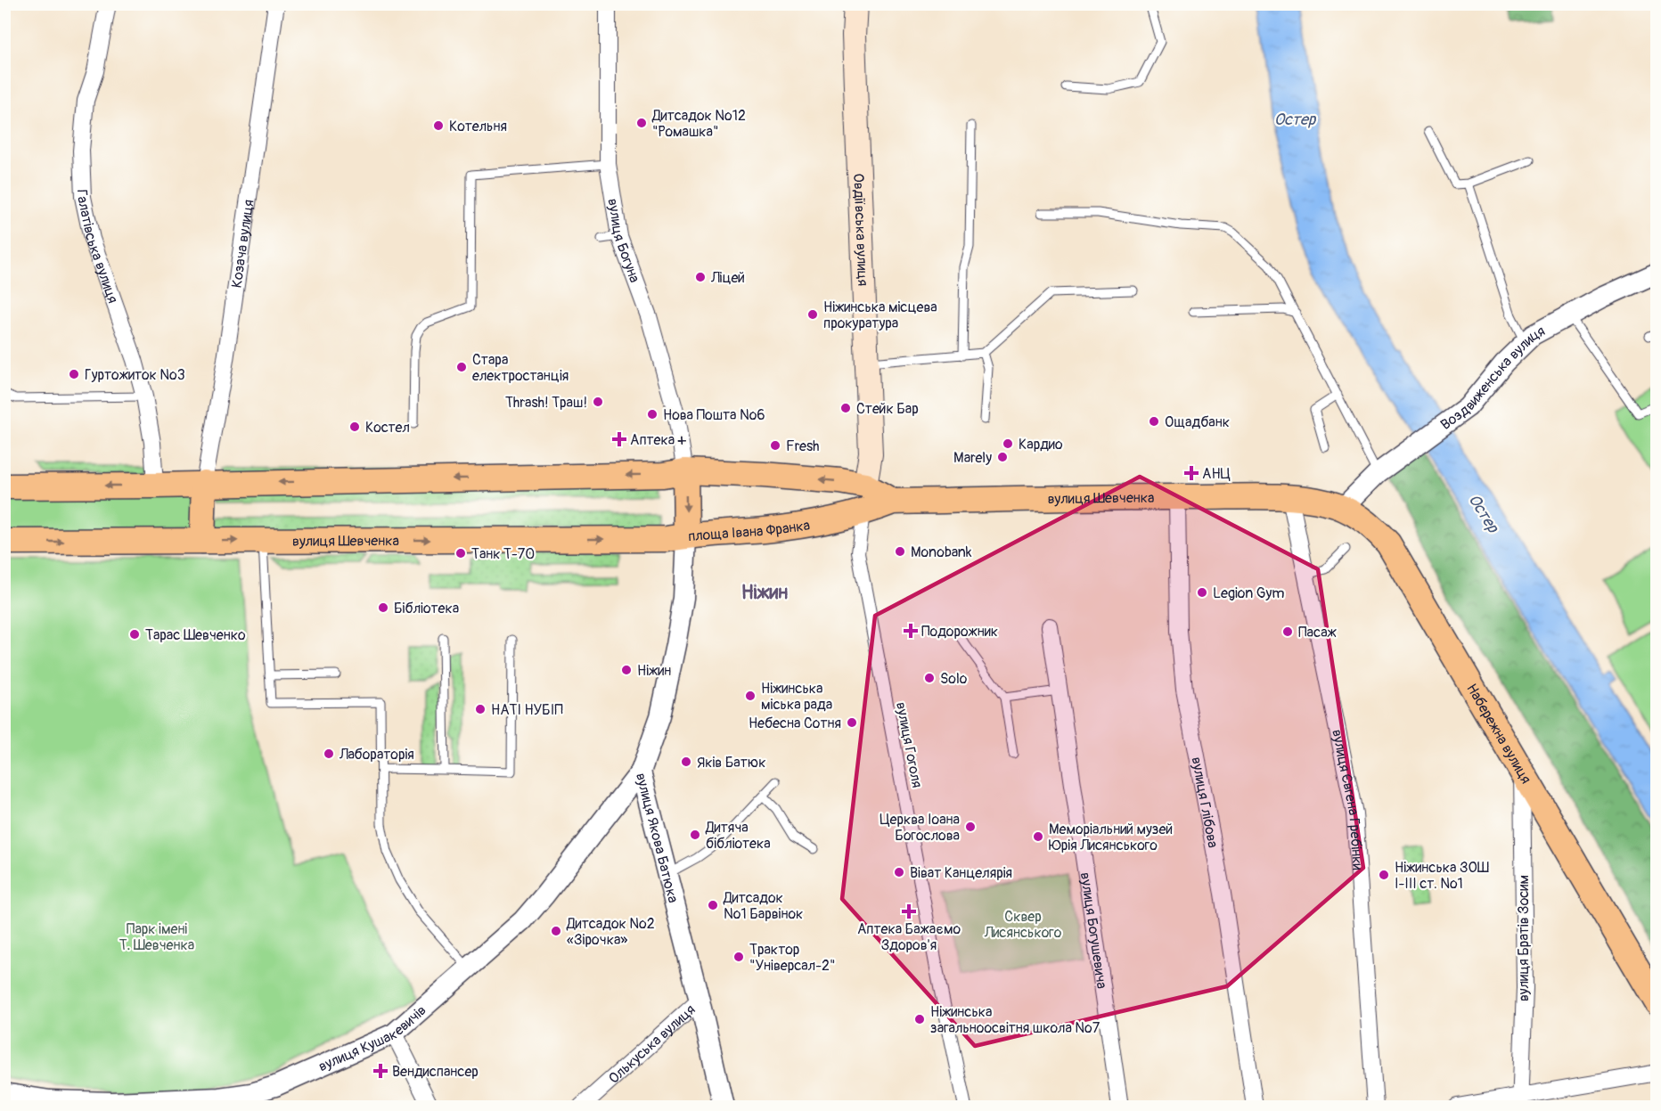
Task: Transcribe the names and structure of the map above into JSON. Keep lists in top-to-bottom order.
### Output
{
  "streets": {
    "main road": [
      "Овдіївська вулиця",
      "вулиця Шевченка",
      "площа Івана Франка",
      "Набережна вулиця"
    ],
    "street": [
      "вулиця Богуна",
      "Козача вулиця",
      "Галатівська вулиця",
      "Воздвиженська вулиця",
      "вулиця Гоголя",
      "вулиця Євгена Гребінки",
      "вулиця Глібова",
      "вулиця Якова Батюка",
      "вулиця Богушевича",
      "вулиця Братів Зосим",
      "вулиця Кушакевичів",
      "Олькуська вулиця"
    ]
  },
  "crossings": [
    ["вулиця Богуна", "площа Івана Франка"],
    ["Воздвиженська вулиця", "Набережна вулиця"],
    ["вулиця Шевченка", "площа Івана Франка"],
    ["вулиця Шевченка", "Набережна вулиця"],
    ["вулиця Шевченка", "вулиця Євгена Гребінки"],
    ["вулиця Шевченка", "вулиця Глібова"],
    ["вулиця Шевченка", "вулиця Якова Батюка"],
    ["площа Івана Франка", "вулиця Гоголя"],
    ["площа Івана Франка", "вулиця Якова Батюка"],
    ["Набережна вулиця", "вулиця Євгена Гребінки"],
    ["Набережна вулиця", "вулиця Братів Зосим"],
    ["вулиця Якова Батюка", "вулиця Кушакевичів"],
    ["вулиця Якова Батюка", "Олькуська вулиця"]
  ],
  "districts": ["Ніжин"],
  "water": ["Остер"],
  "parks": ["Сквер Лисянського", "Парк імені Т. Шевченка"],
  "places": {
    "other": [
      "Дитсадок №12 \"Ромашка\"",
      "Котельня",
      "Ліцей",
      "Ніжинська місцева прокуратура",
      "Cтара електростанція",
      "Гуртожиток №3",
      "Thrash! Траш!",
      "Стейк Бар",
      "Нова Пошта №6",
      "Ощадбанк",
      "Костел",
      "Кардио",
      "Fresh",
      "Marely",
      "Monobank",
      "Танк Т-70",
      "Legion Gym",
      "Бібліотека",
      "Пасаж",
      "Тарас Шевченко",
      "Ніжин",
      "Solo",
      "Ніжинська міська рада",
      "НАТІ НУБІП",
      "Небесна Сотня",
      "Лабораторія",
      "Яків Батюк",
      "Церква Іоана Богослова",
      "Дитяча бібліотека",
      "Меморіальний музей Юрія Лисянського",
      "Віват Канцелярія",
      "Ніжинська ЗОШ І-ІІІ ст. №1",
      "Дитсадок №1 Барвінок",
      "Дитсадок №2 «Зірочка»",
      "Трактор \"Універсал-2\"",
      "Ніжинська загальноосвітня школа №7"
    ],
    "health": [
      "Аптека +",
      "АНЦ",
      "Подорожник",
      "Аптека Бажаємо Здоров'я",
      "Вендиспансер"
    ]
  }
}
